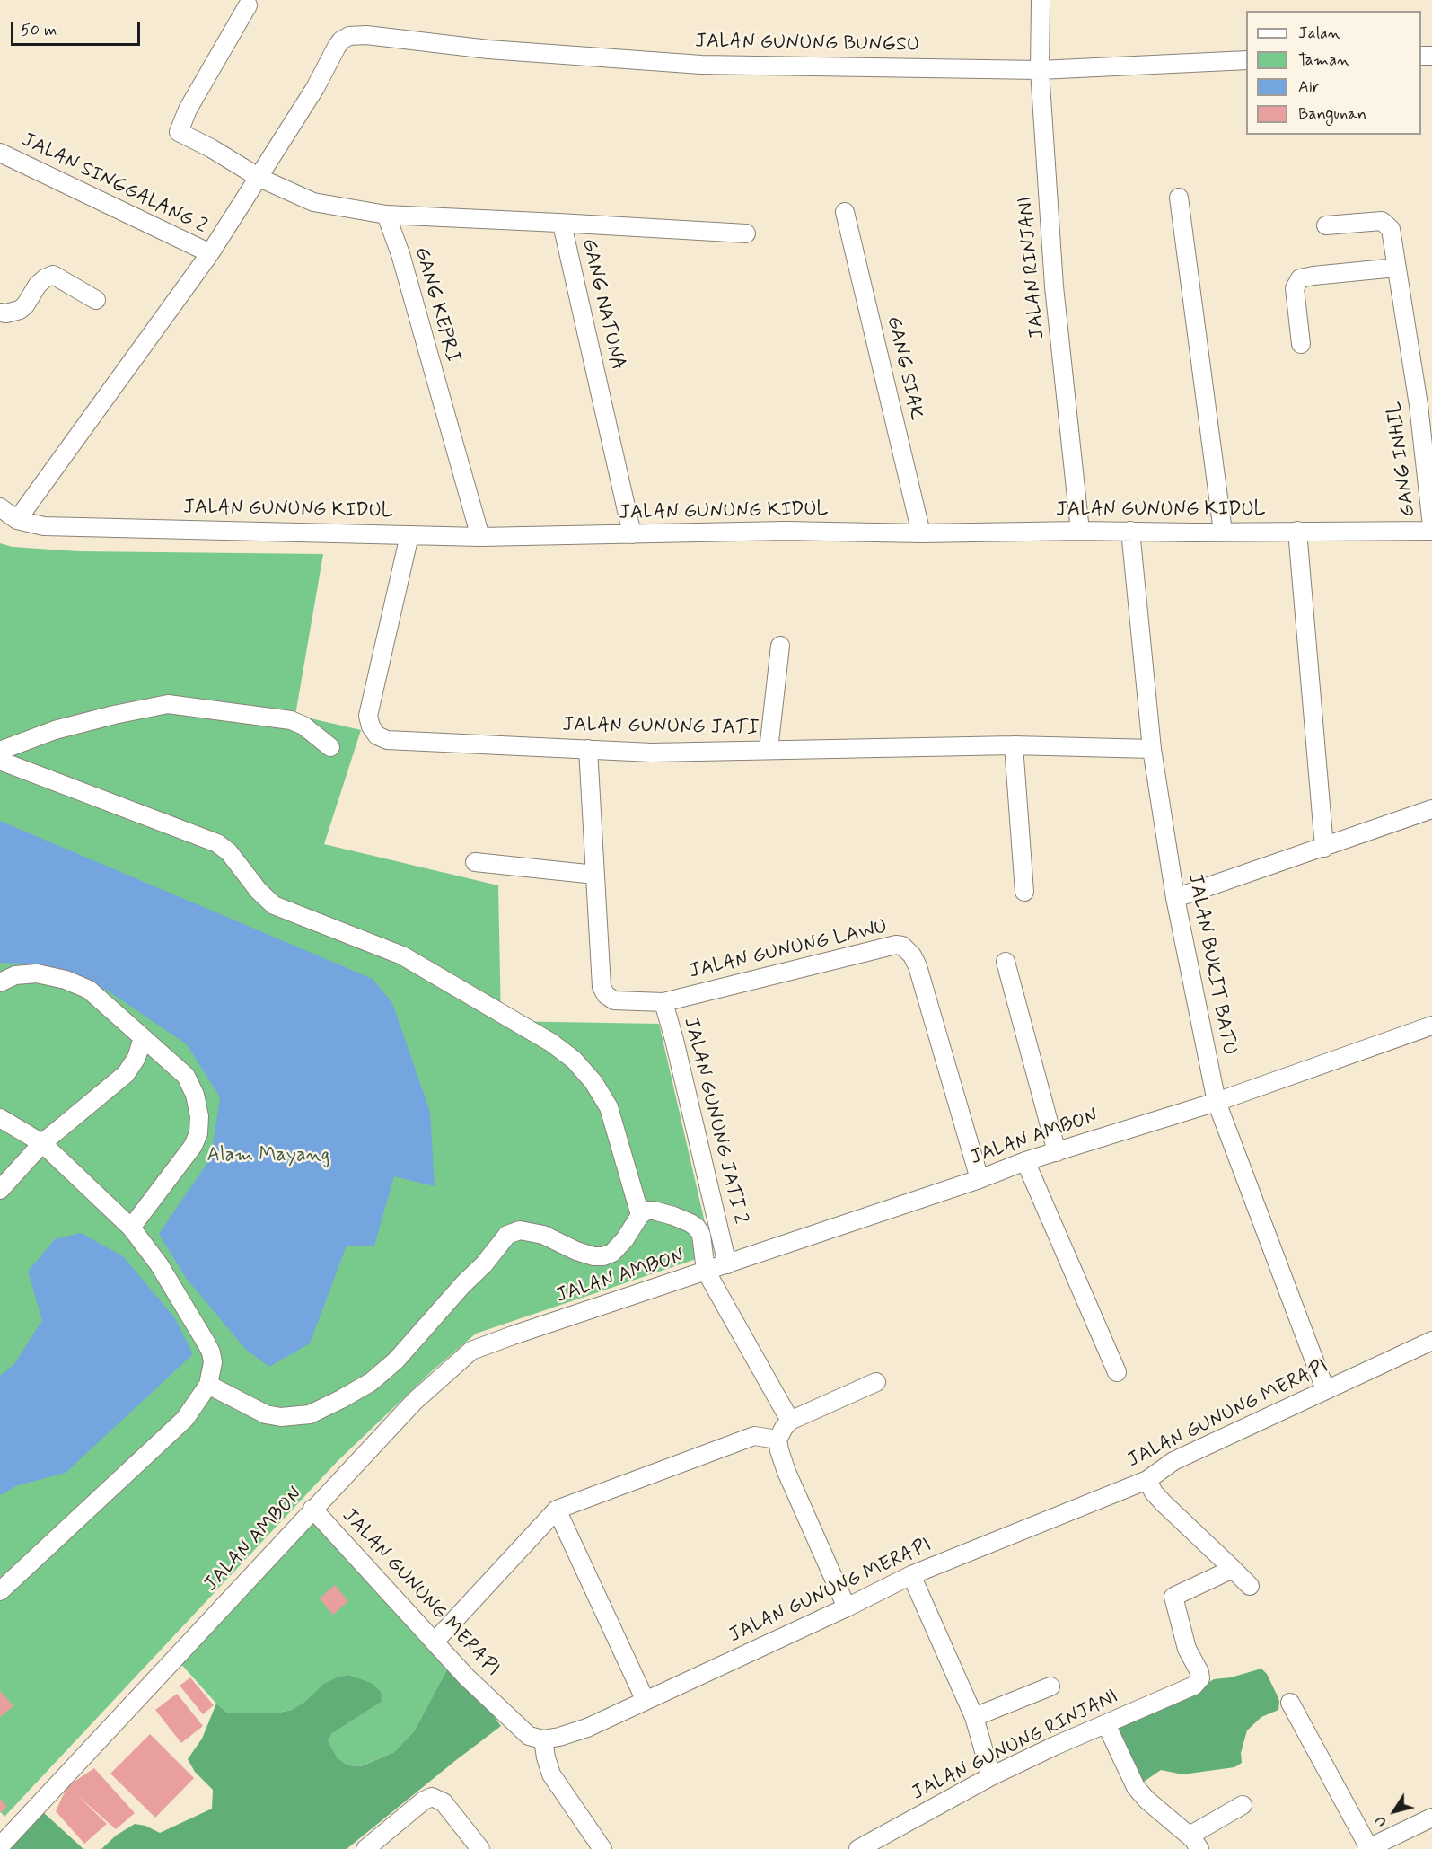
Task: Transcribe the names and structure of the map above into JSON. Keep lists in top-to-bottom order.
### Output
{
  "streets": {
    "street": [
      "JALAN GUNUNG BUNGSU",
      "JALAN SINGGALANG 2",
      "JALAN RINJANI",
      "GANG NATUNA",
      "GANG KEPRI",
      "GANG SIAK",
      "GANG INHIL",
      "JALAN GUNUNG KIDUL",
      "JALAN GUNUNG JATI",
      "JALAN GUNUNG LAWU",
      "JALAN BUKIT BATU",
      "JALAN GUNUNG JATI 2",
      "JALAN AMBON",
      "JALAN GUNUNG MERAPI",
      "JALAN GUNUNG RINJANI"
    ]
  },
  "crossings": [
    ["JALAN GUNUNG BUNGSU", "JALAN SINGGALANG 2"],
    ["JALAN GUNUNG BUNGSU", "JALAN RINJANI"],
    ["JALAN GUNUNG BUNGSU", "JALAN GUNUNG KIDUL"],
    ["JALAN RINJANI", "JALAN GUNUNG KIDUL"],
    ["GANG NATUNA", "GANG KEPRI"],
    ["GANG NATUNA", "JALAN GUNUNG KIDUL"],
    ["GANG KEPRI", "JALAN GUNUNG KIDUL"],
    ["GANG SIAK", "JALAN GUNUNG KIDUL"],
    ["JALAN GUNUNG KIDUL", "JALAN GUNUNG JATI"],
    ["JALAN GUNUNG KIDUL", "JALAN BUKIT BATU"],
    ["JALAN GUNUNG JATI", "JALAN BUKIT BATU"],
    ["JALAN GUNUNG JATI", "JALAN GUNUNG JATI 2"],
    ["JALAN GUNUNG LAWU", "JALAN GUNUNG JATI 2"],
    ["JALAN GUNUNG LAWU", "JALAN AMBON"],
    ["JALAN BUKIT BATU", "JALAN AMBON"],
    ["JALAN BUKIT BATU", "JALAN GUNUNG MERAPI"],
    ["JALAN GUNUNG JATI 2", "JALAN AMBON"],
    ["JALAN AMBON", "JALAN GUNUNG MERAPI"]
  ],
  "parks": ["Alam Mayang"],
  "legend": [
    "Jalan",
    "Taman",
    "Air",
    "Bangunan"
  ],
  "scale_bar": "50 m",
  "north": "bottom left"
}
